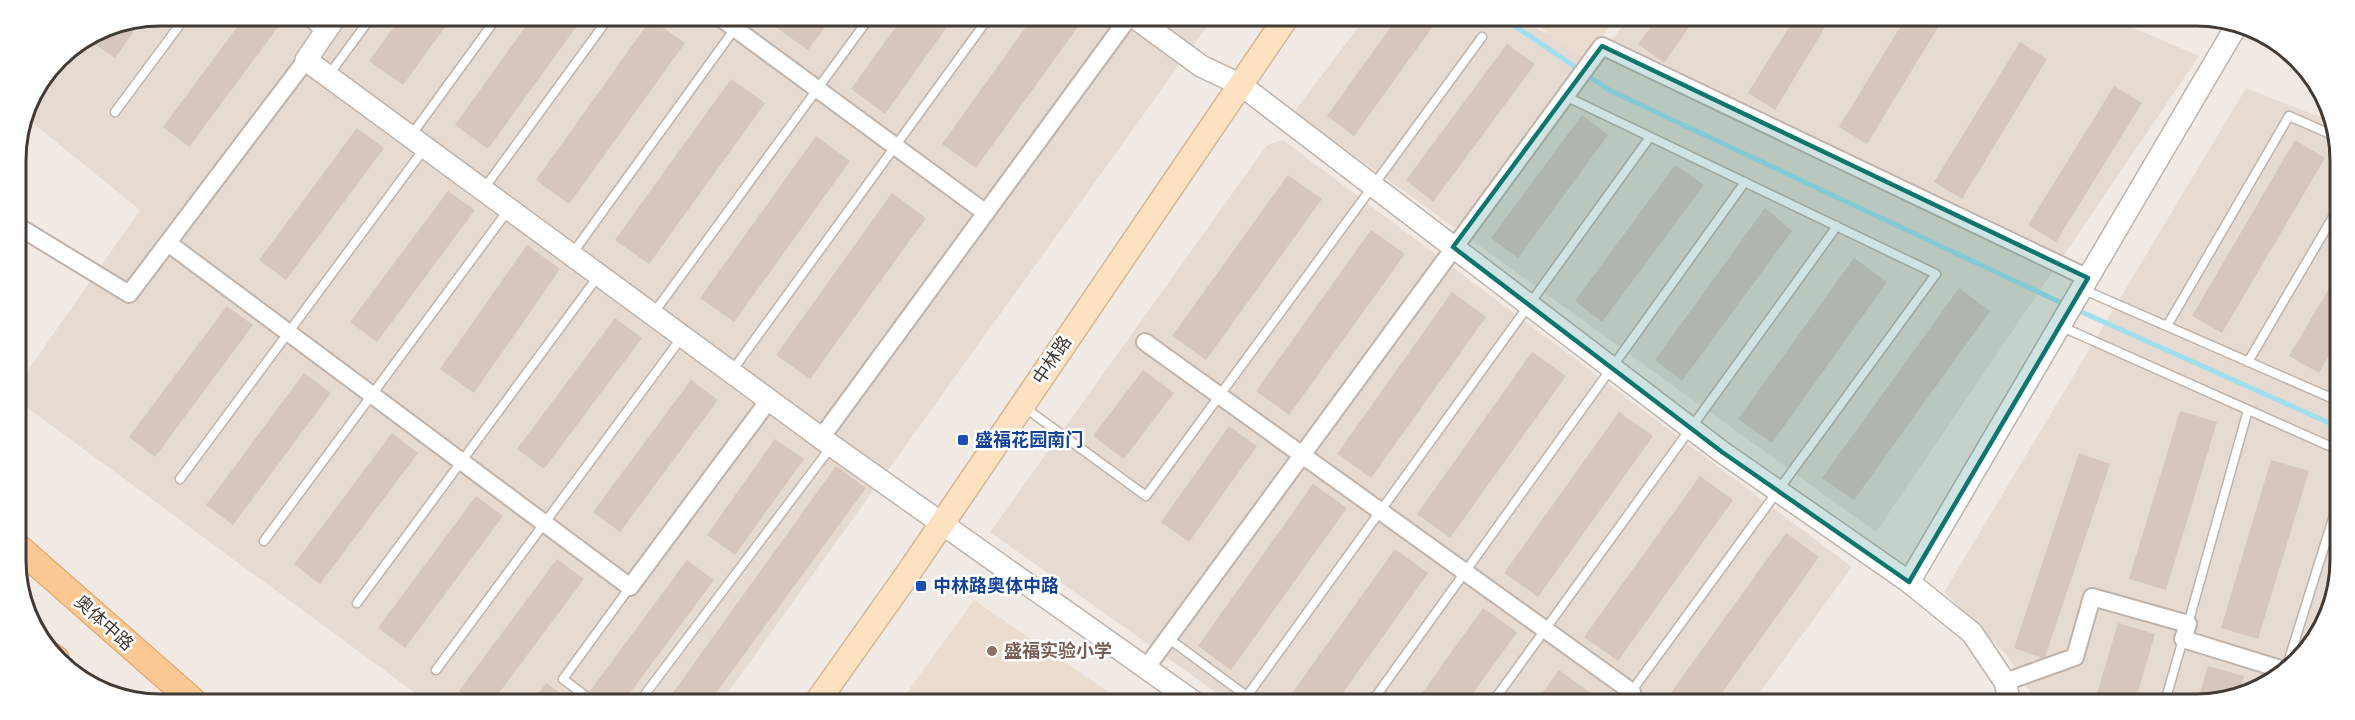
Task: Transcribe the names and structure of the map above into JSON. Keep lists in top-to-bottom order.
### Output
{
  "streets": {
    "main road": ["中林路", "奥体中路"]
  },
  "places": {
    "transit": ["盛福花园南门", "中林路奥体中路"],
    "other": ["盛福实验小学"]
  }
}
